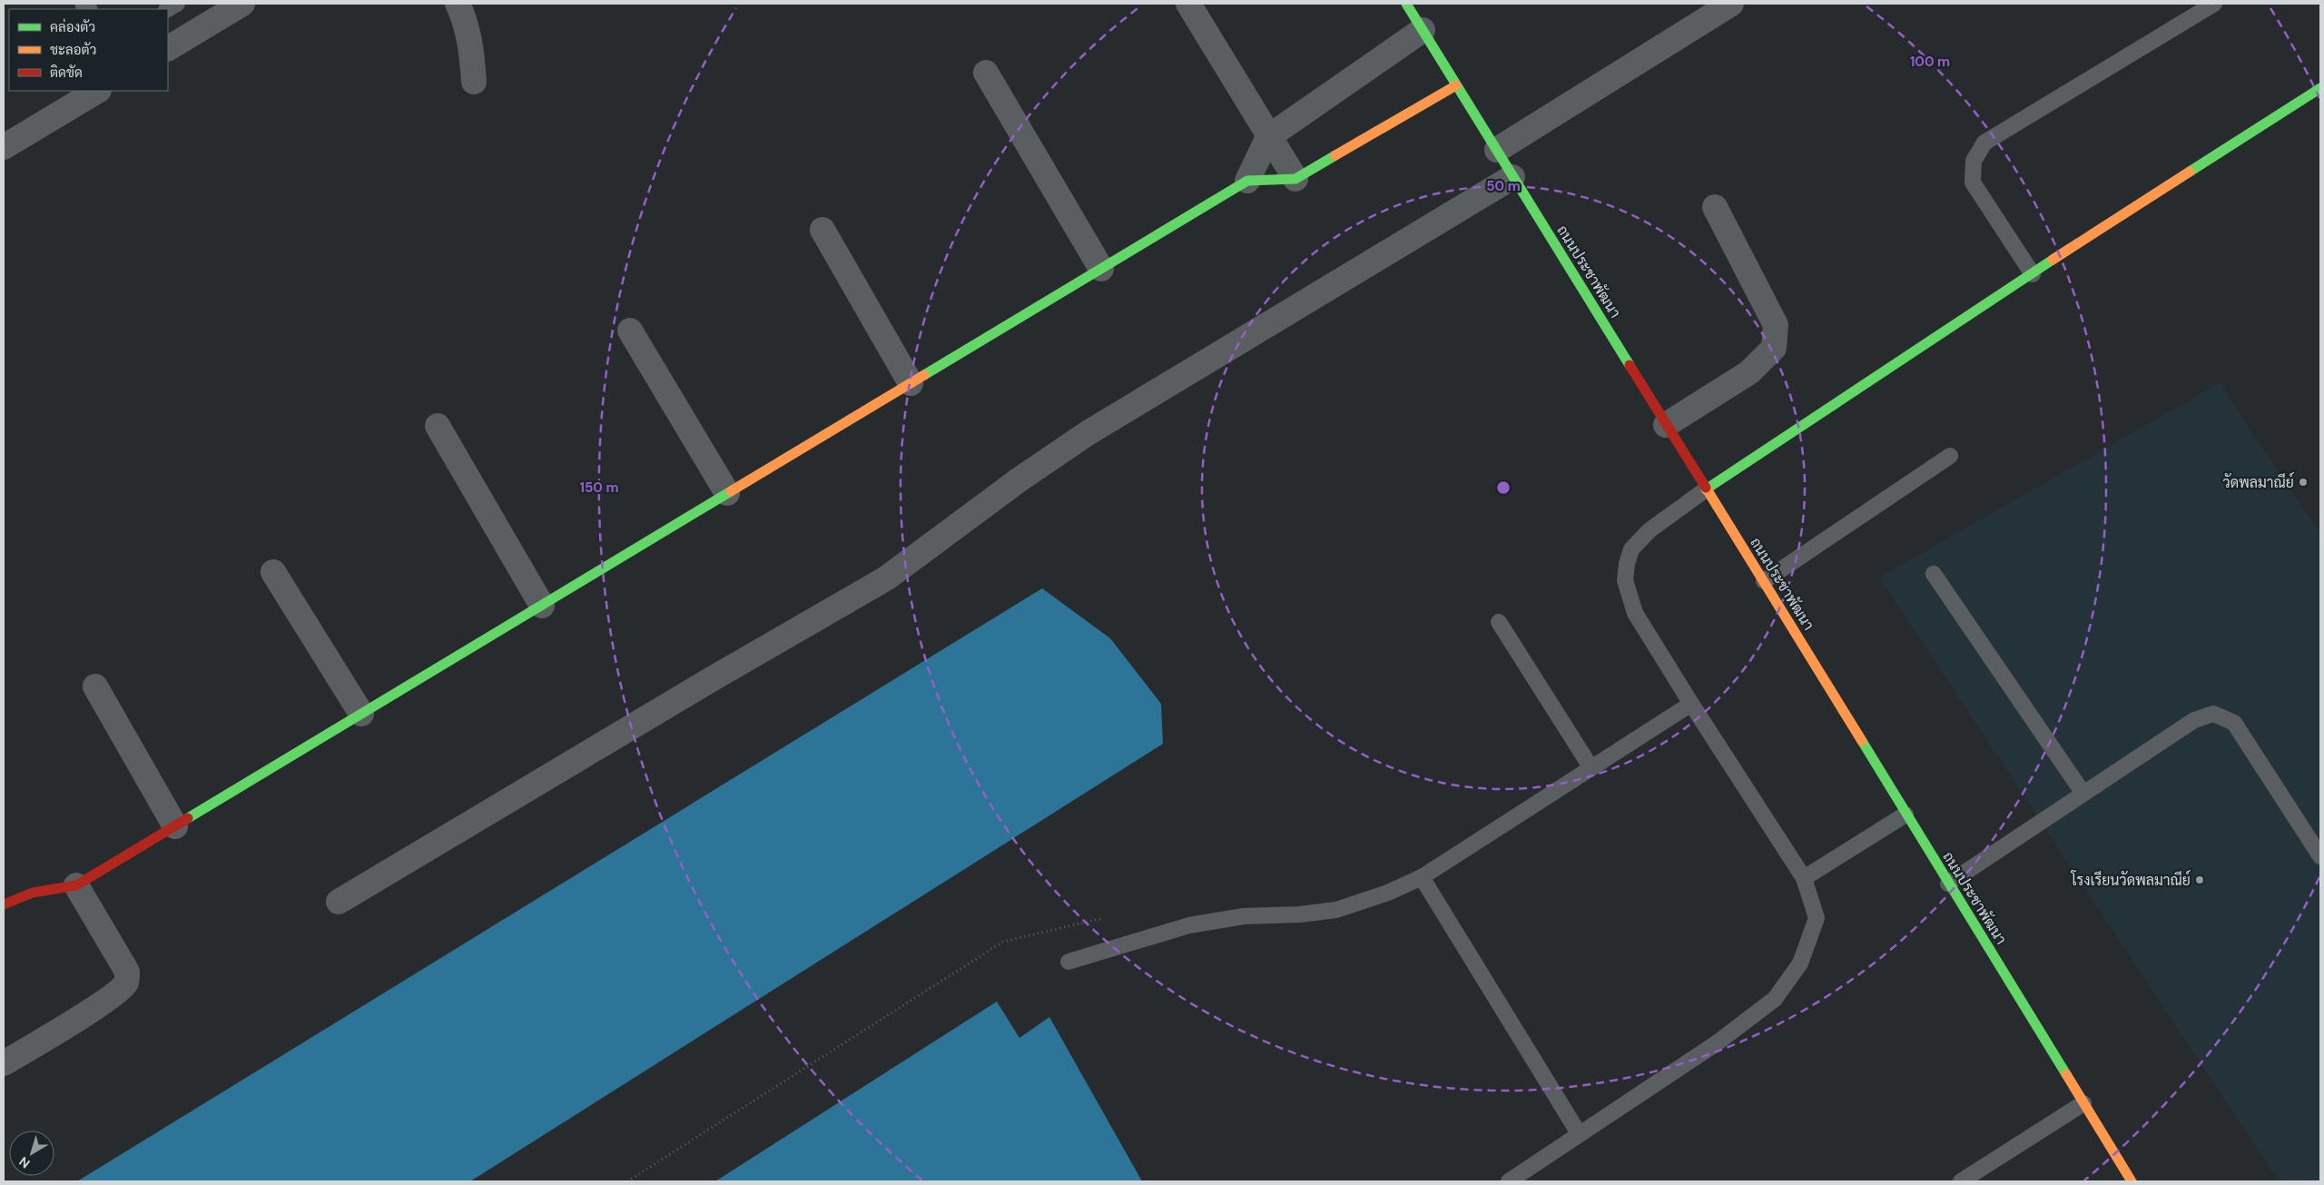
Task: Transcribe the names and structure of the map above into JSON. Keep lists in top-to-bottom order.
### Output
{
  "streets": {
    "street": ["ถนนประชาพัฒนา"]
  },
  "places": ["วัดพลมาณีย์", "โรงเรียนวัดพลมาณีย์"],
  "legend": ["คล่องตัว", "ชะลอตัว", "ติดขัด"],
  "north": "bottom left",
  "rings": ["100 m", "50 m", "150 m"]
}
